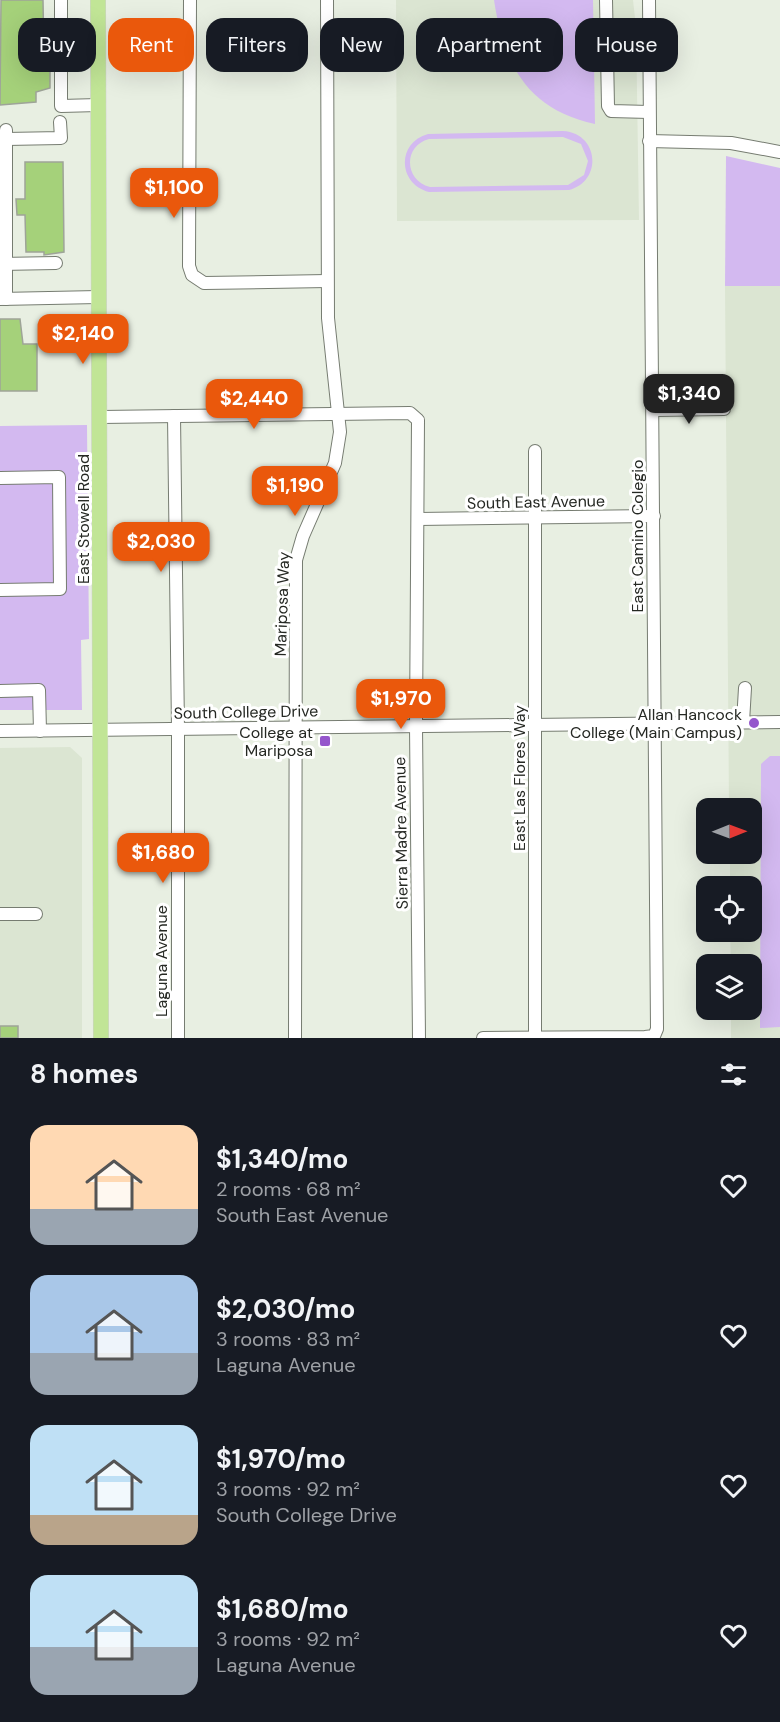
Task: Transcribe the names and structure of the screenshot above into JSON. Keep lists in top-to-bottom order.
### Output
{
  "streets": {
    "main road": ["East Stowell Road"],
    "street": [
      "South East Avenue",
      "East Camino Colegio",
      "Mariposa Way",
      "South College Drive",
      "East Las Flores Way",
      "Sierra Madre Avenue",
      "Laguna Avenue"
    ]
  },
  "crossings": [
    ["South East Avenue", "East Camino Colegio"],
    ["South East Avenue", "East Las Flores Way"],
    ["South East Avenue", "Sierra Madre Avenue"],
    ["East Stowell Road", "South College Drive"],
    ["East Camino Colegio", "South College Drive"],
    ["East Camino Colegio", "East Las Flores Way"],
    ["Mariposa Way", "South College Drive"],
    ["Mariposa Way", "Sierra Madre Avenue"],
    ["South College Drive", "East Las Flores Way"],
    ["South College Drive", "Sierra Madre Avenue"],
    ["South College Drive", "Laguna Avenue"]
  ],
  "places": {
    "other": ["Allan Hancock College (Main Campus)"],
    "transit": ["College at Mariposa"]
  },
  "north": "right",
  "page": {
    "chip": [
      "Buy",
      "Rent",
      "Filters",
      "New",
      "Apartment",
      "House"
    ],
    "price": [
      "$1,100",
      "$2,140",
      "$1,340",
      "$2,440",
      "$1,190",
      "$2,030",
      "$1,970",
      "$1,680"
    ],
    "heading": "8 homes",
    "list": [
      {
        "name": "$1,340/mo",
        "note": "2 rooms · 68 m² · South East Avenue"
      },
      {
        "name": "$2,030/mo",
        "note": "3 rooms · 83 m² · Laguna Avenue"
      },
      {
        "name": "$1,970/mo",
        "note": "3 rooms · 92 m² · South College Drive"
      },
      {
        "name": "$1,680/mo",
        "note": "3 rooms · 92 m² · Laguna Avenue"
      }
    ]
  }
}
